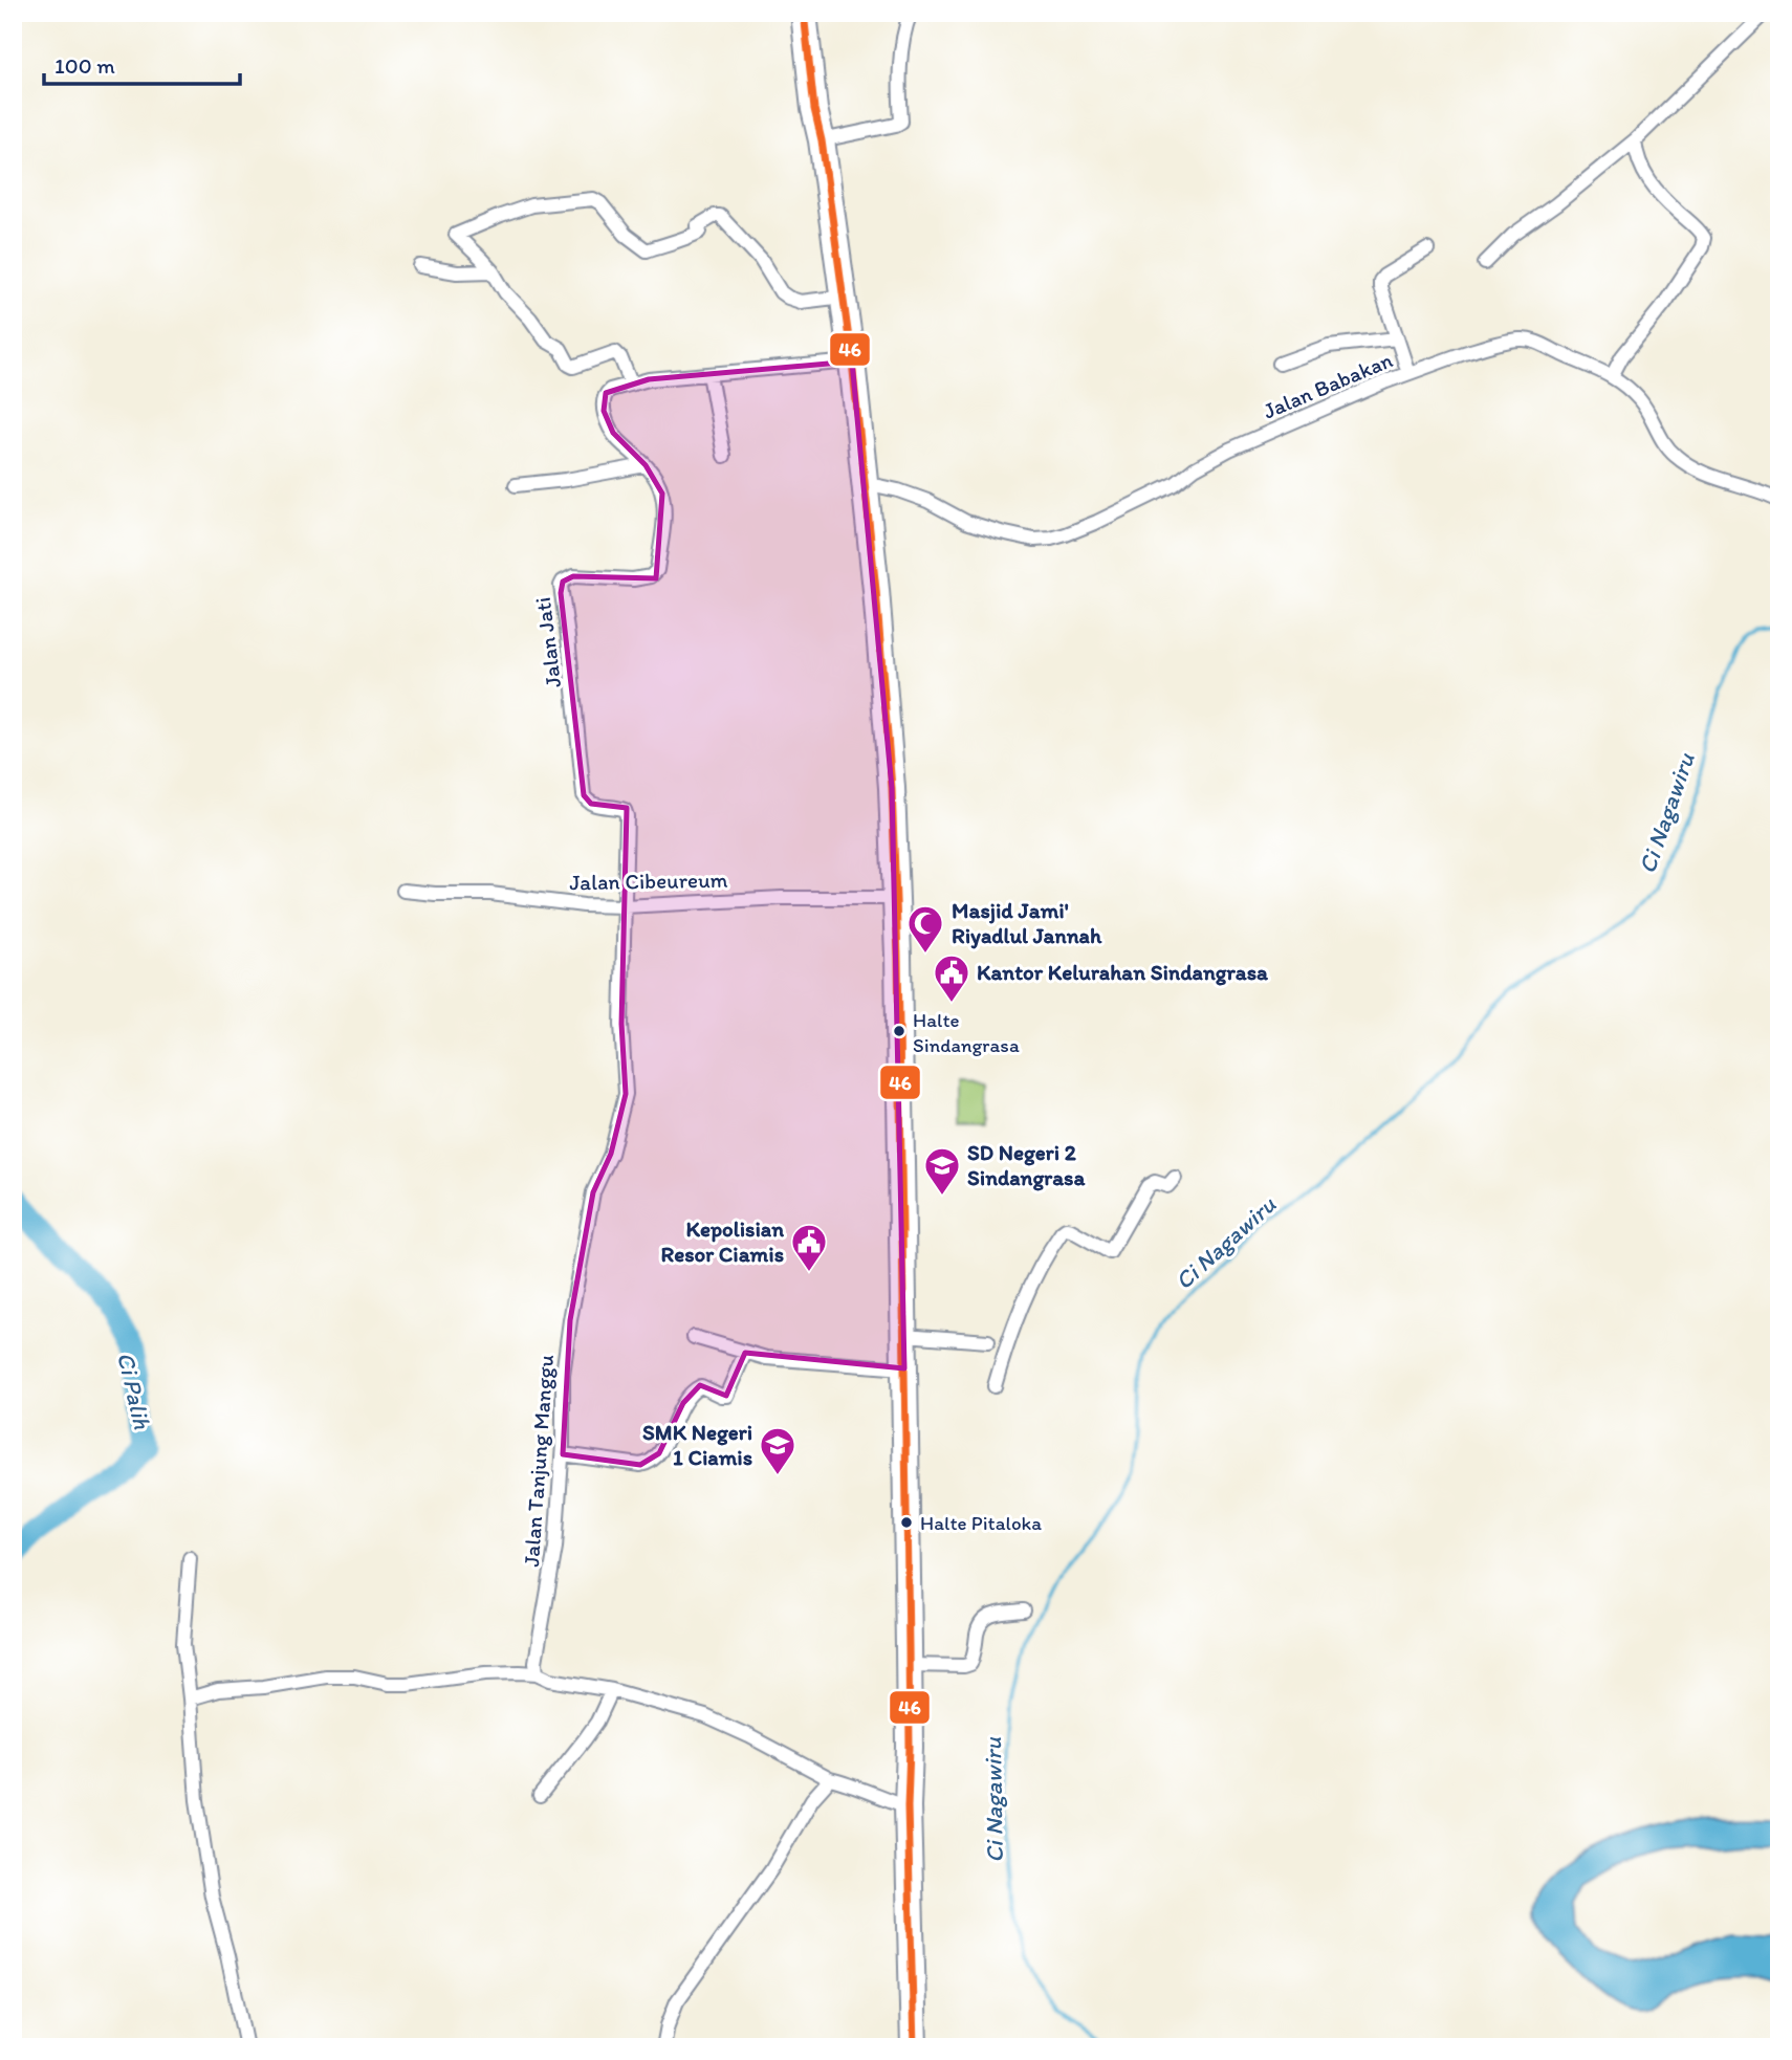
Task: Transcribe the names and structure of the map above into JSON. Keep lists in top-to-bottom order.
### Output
{
  "streets": {
    "street": [
      "Jalan Babakan",
      "Jalan Jati",
      "Jalan Cibeureum",
      "Jalan Tanjung Manggu"
    ]
  },
  "crossings": [
    ["Jalan Jati", "Jalan Cibeureum"],
    ["Jalan Jati", "Jalan Tanjung Manggu"],
    ["Jalan Cibeureum", "Jalan Tanjung Manggu"]
  ],
  "water": ["Ci Nagawiru", "Ci Palih"],
  "places": {
    "mosque": ["Masjid Jami' Riyadlul Jannah"],
    "public building": ["Kantor Kelurahan Sindangrasa", "Kepolisian Resor Ciamis"],
    "other": ["Halte Sindangrasa", "Halte Pitaloka"],
    "school or university": ["SD Negeri 2 Sindangrasa", "SMK Negeri 1 Ciamis"]
  },
  "lines": ["transit line 46"],
  "scale_bar": "100 m"
}
